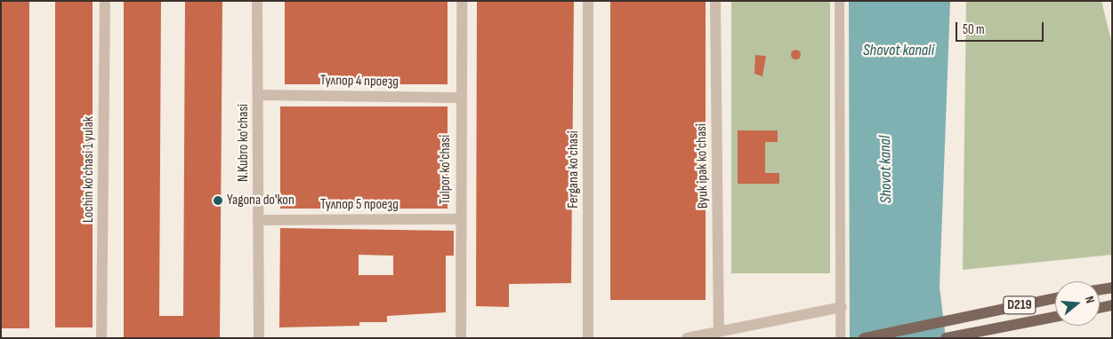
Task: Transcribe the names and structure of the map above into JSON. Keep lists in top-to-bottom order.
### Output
{
  "streets": {
    "main road": ["D219"],
    "street": [
      "Тулпор 4 проезд",
      "N.Kubro ko'chasi",
      "Byuk ipak ko'chasi",
      "Lochin ko'chasi 1 yulak",
      "Tulpor ko'chasi",
      "Fergana ko'chasi",
      "Тулпор 5 проезд"
    ]
  },
  "crossings": [
    ["Тулпор 4 проезд", "N.Kubro ko'chasi"],
    ["Тулпор 4 проезд", "Tulpor ko'chasi"],
    ["N.Kubro ko'chasi", "Тулпор 5 проезд"],
    ["Tulpor ko'chasi", "Тулпор 5 проезд"]
  ],
  "water": ["Shovot kanali", "Shovot kanal"],
  "places": ["Yagona do'kon"],
  "scale_bar": "50 m",
  "north": "right"
}
